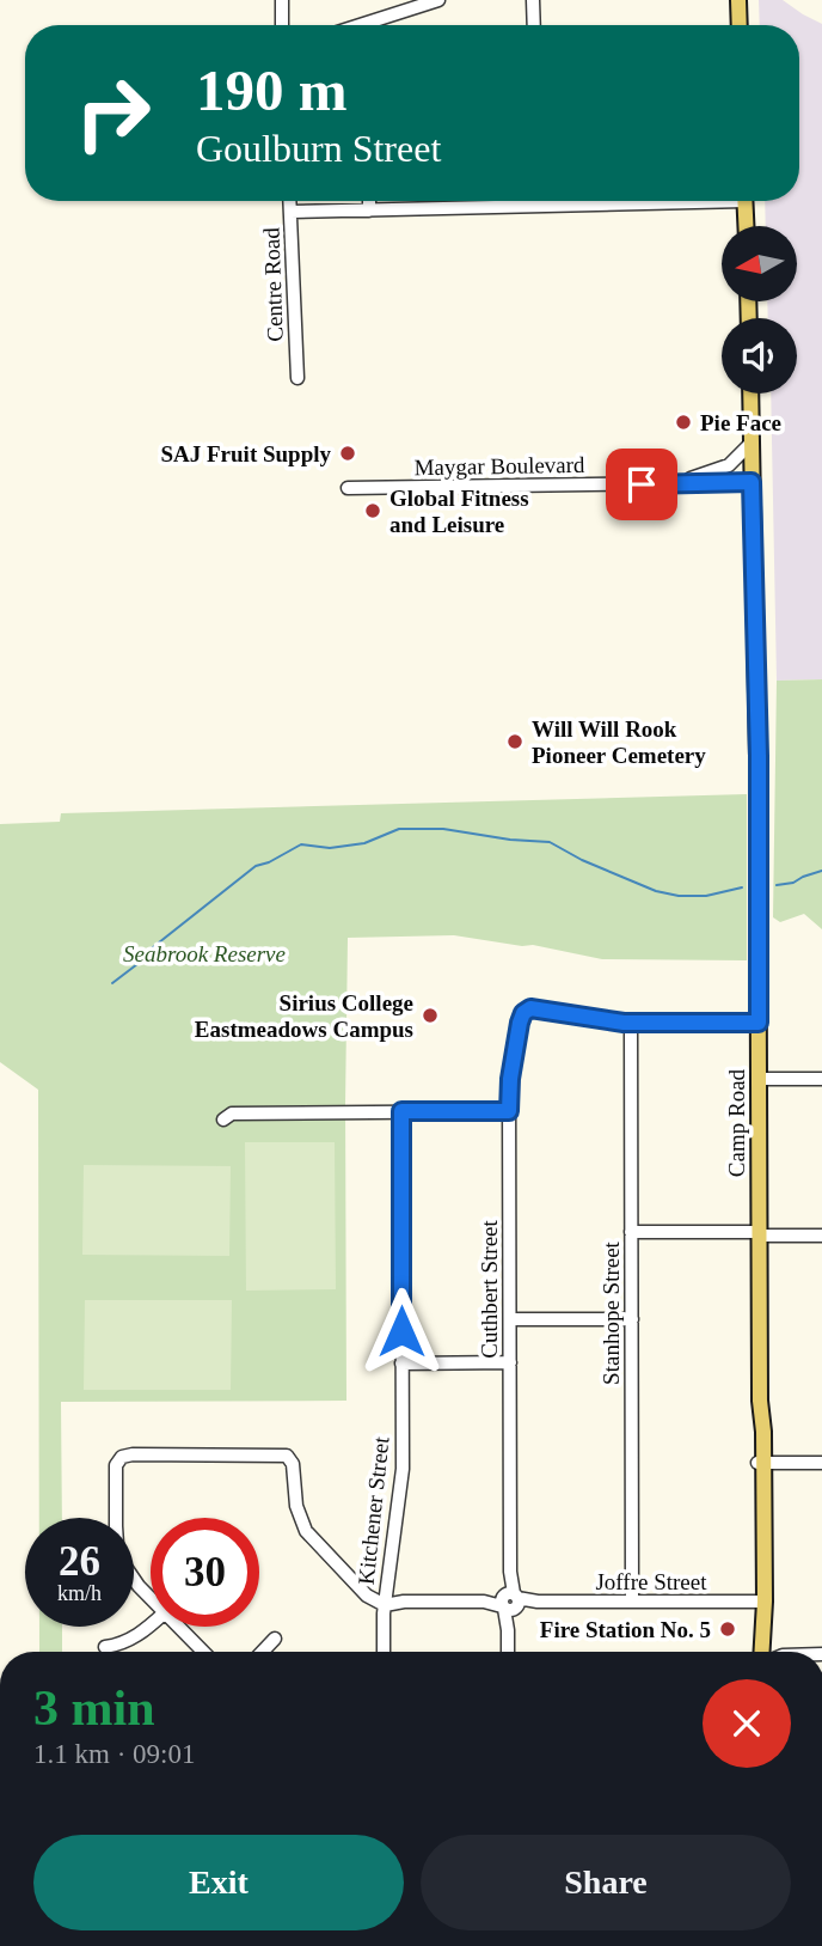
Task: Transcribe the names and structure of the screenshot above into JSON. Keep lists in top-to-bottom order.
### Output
{
  "streets": {
    "main road": ["Camp Road"],
    "street": [
      "Centre Road",
      "Maygar Boulevard",
      "Cuthbert Street",
      "Stanhope Street",
      "Kitchener Street",
      "Joffre Street"
    ]
  },
  "crossings": [
    ["Maygar Boulevard", "Camp Road"],
    ["Camp Road", "Joffre Street"],
    ["Cuthbert Street", "Stanhope Street"],
    ["Cuthbert Street", "Joffre Street"],
    ["Stanhope Street", "Joffre Street"],
    ["Kitchener Street", "Joffre Street"]
  ],
  "parks": ["Seabrook Reserve"],
  "places": [
    "Pie Face",
    "SAJ Fruit Supply",
    "Global Fitness and Leisure",
    "Will Will Rook Pioneer Cemetery",
    "Sirius College Eastmeadows Campus",
    "Fire Station No. 5"
  ],
  "north": "left",
  "page": {
    "turn": ["190 m", "Goulburn Street"],
    "speed": "26 km/h",
    "limit": "30",
    "heading": ["3 min", "1.1 km · 09:01"],
    "buttons": ["Exit", "Share"]
  }
}
